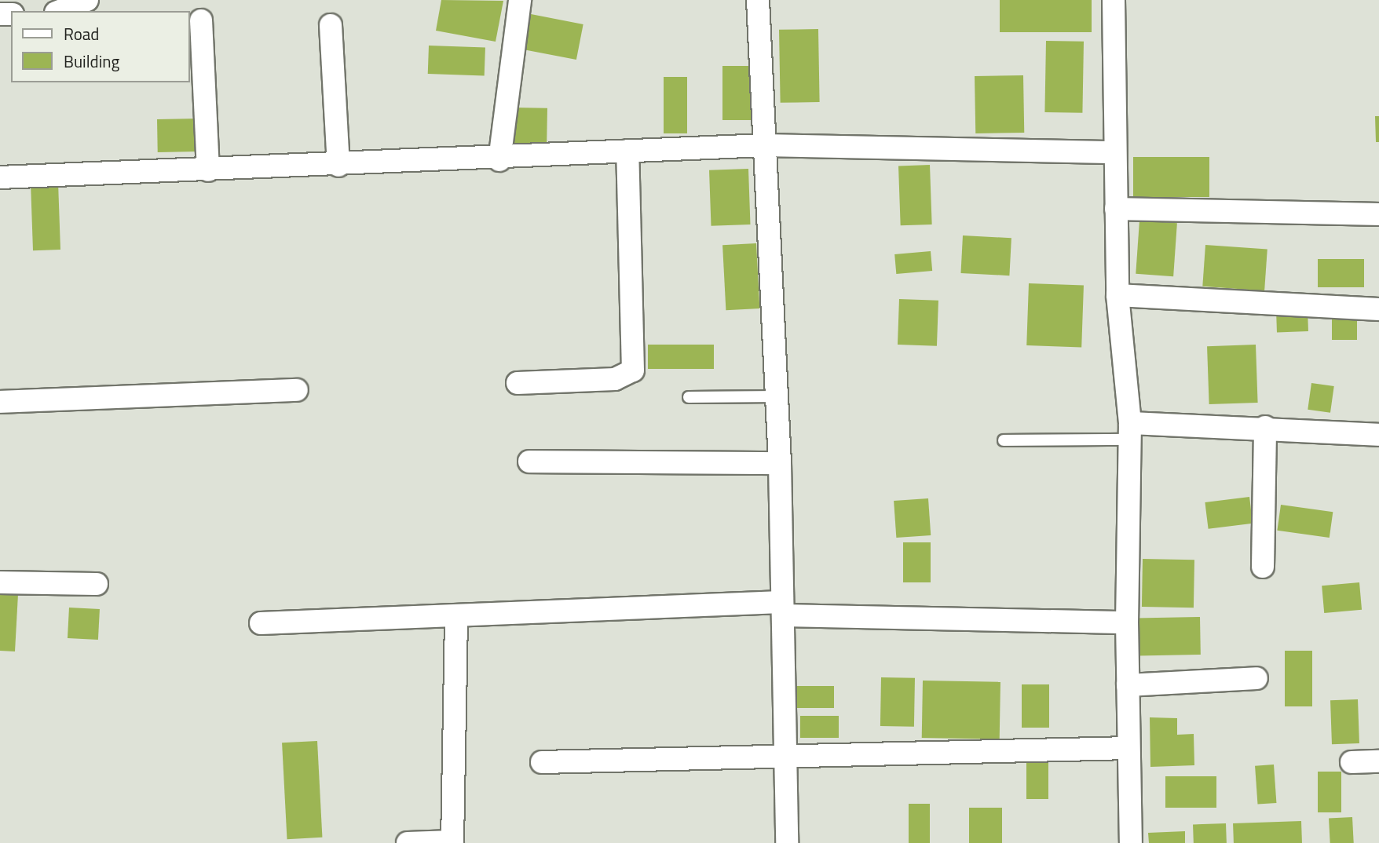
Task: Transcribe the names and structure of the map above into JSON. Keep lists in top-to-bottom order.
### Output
{
  "legend": ["Road", "Building"]
}
